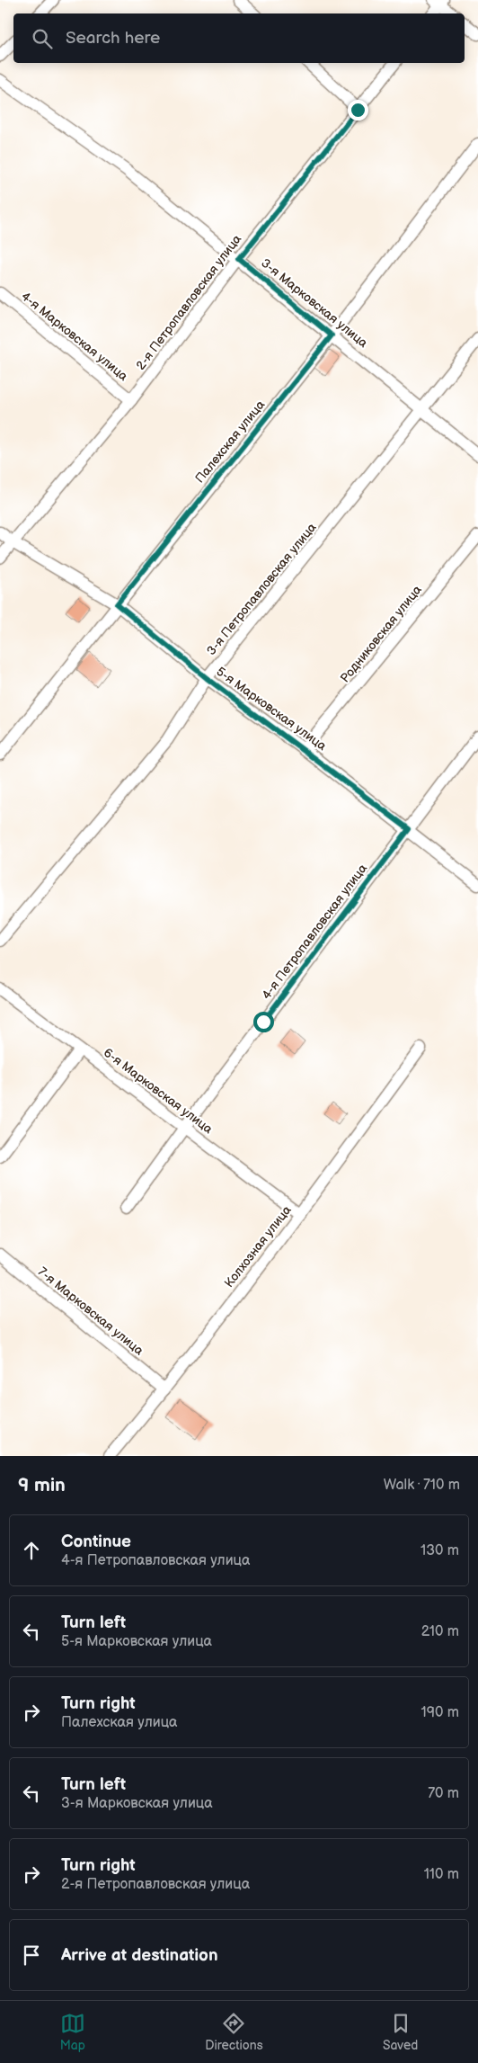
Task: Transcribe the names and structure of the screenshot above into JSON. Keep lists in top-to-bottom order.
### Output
{
  "streets": {
    "street": [
      "2-я Петропавловская улица",
      "3-я Марковская улица",
      "4-я Марковская улица",
      "Палехская улица",
      "3-я Петропавловская улица",
      "Родниковская улица",
      "5-я Марковская улица",
      "4-я Петропавловская улица",
      "6-я Марковская улица",
      "Колхозная улица",
      "7-я Марковская улица"
    ]
  },
  "crossings": [
    ["2-я Петропавловская улица", "3-я Марковская улица"],
    ["2-я Петропавловская улица", "4-я Марковская улица"],
    ["2-я Петропавловская улица", "5-я Марковская улица"],
    ["3-я Марковская улица", "Палехская улица"],
    ["3-я Марковская улица", "3-я Петропавловская улица"],
    ["Палехская улица", "5-я Марковская улица"],
    ["3-я Петропавловская улица", "5-я Марковская улица"],
    ["Родниковская улица", "5-я Марковская улица"],
    ["5-я Марковская улица", "4-я Петропавловская улица"],
    ["4-я Петропавловская улица", "6-я Марковская улица"],
    ["6-я Марковская улица", "Колхозная улица"],
    ["Колхозная улица", "7-я Марковская улица"]
  ],
  "page": {
    "search": "Search here",
    "heading": ["9 min", "Walk · 710 m"],
    "list": [
      ["Continue", "4-я Петропавловская улица", "130 m"],
      ["Turn left", "5-я Марковская улица", "210 m"],
      ["Turn right", "Палехская улица", "190 m"],
      ["Turn left", "3-я Марковская улица", "70 m"],
      ["Turn right", "2-я Петропавловская улица", "110 m"],
      "Arrive at destination"
    ],
    "nav": ["Map", "Directions", "Saved"]
  }
}
